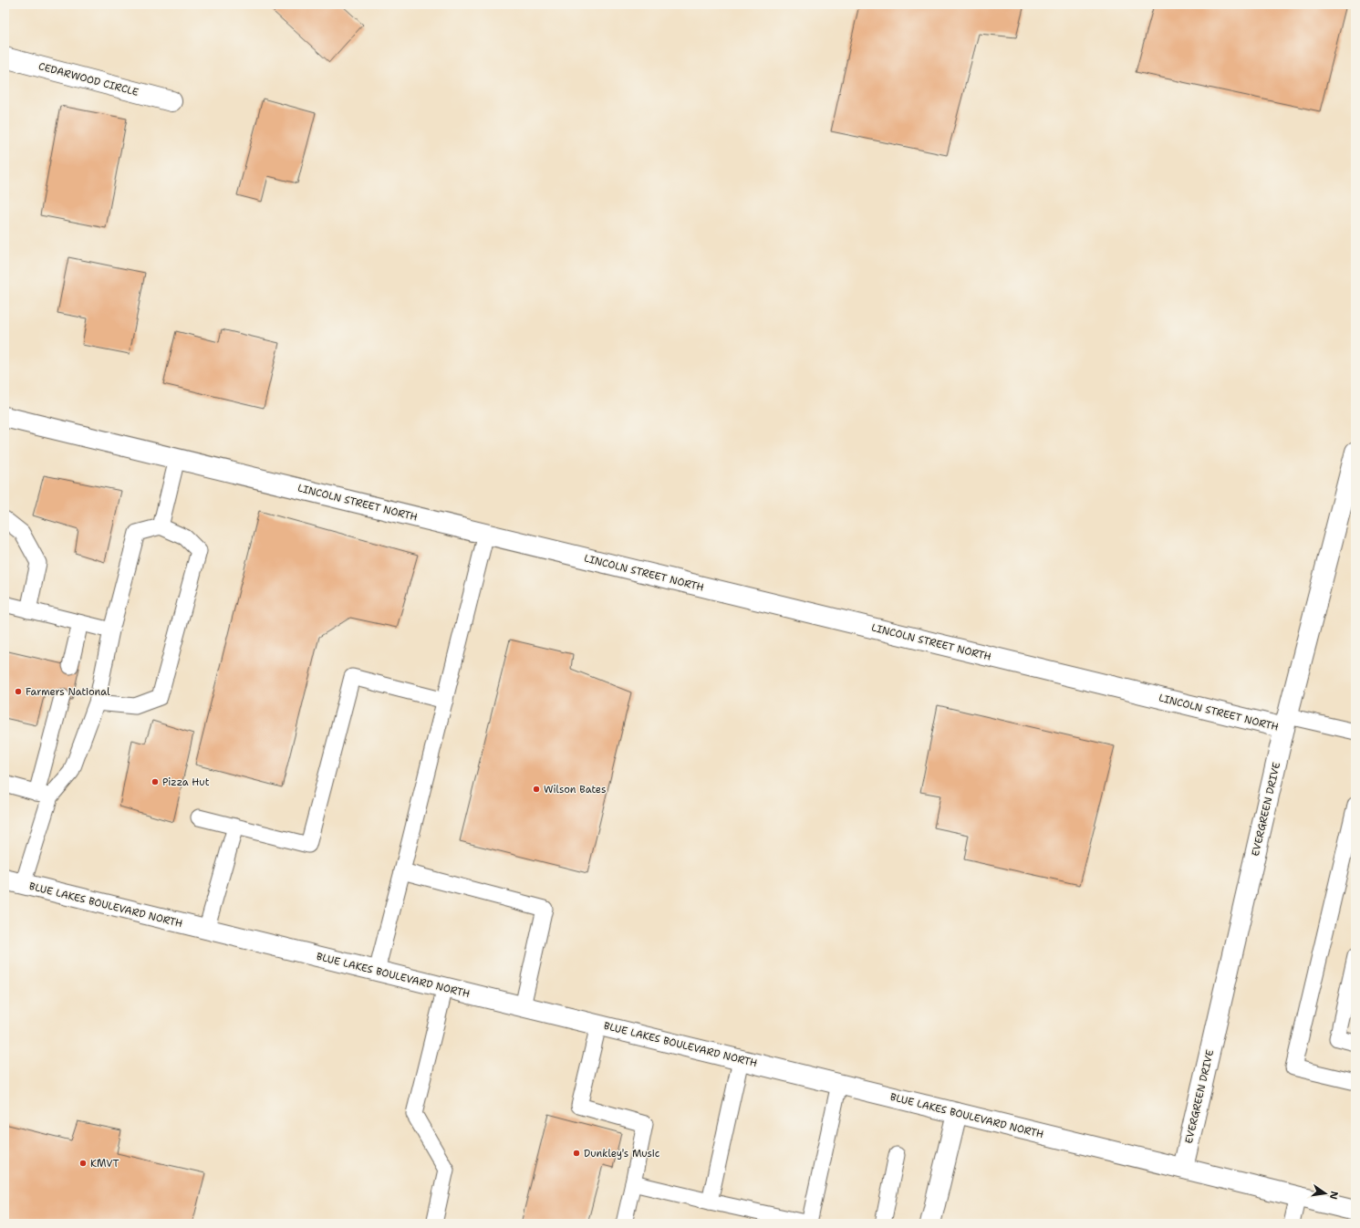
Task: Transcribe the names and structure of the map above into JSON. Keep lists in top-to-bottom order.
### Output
{
  "streets": {
    "street": [
      "CEDARWOOD CIRCLE",
      "LINCOLN STREET NORTH",
      "EVERGREEN DRIVE",
      "BLUE LAKES BOULEVARD NORTH"
    ]
  },
  "crossings": [
    ["LINCOLN STREET NORTH", "EVERGREEN DRIVE"],
    ["EVERGREEN DRIVE", "BLUE LAKES BOULEVARD NORTH"]
  ],
  "places": [
    "Farmers National",
    "Pizza Hut",
    "Wilson Bates",
    "Dunkley's Music",
    "KMVT"
  ],
  "north": "right"
}
